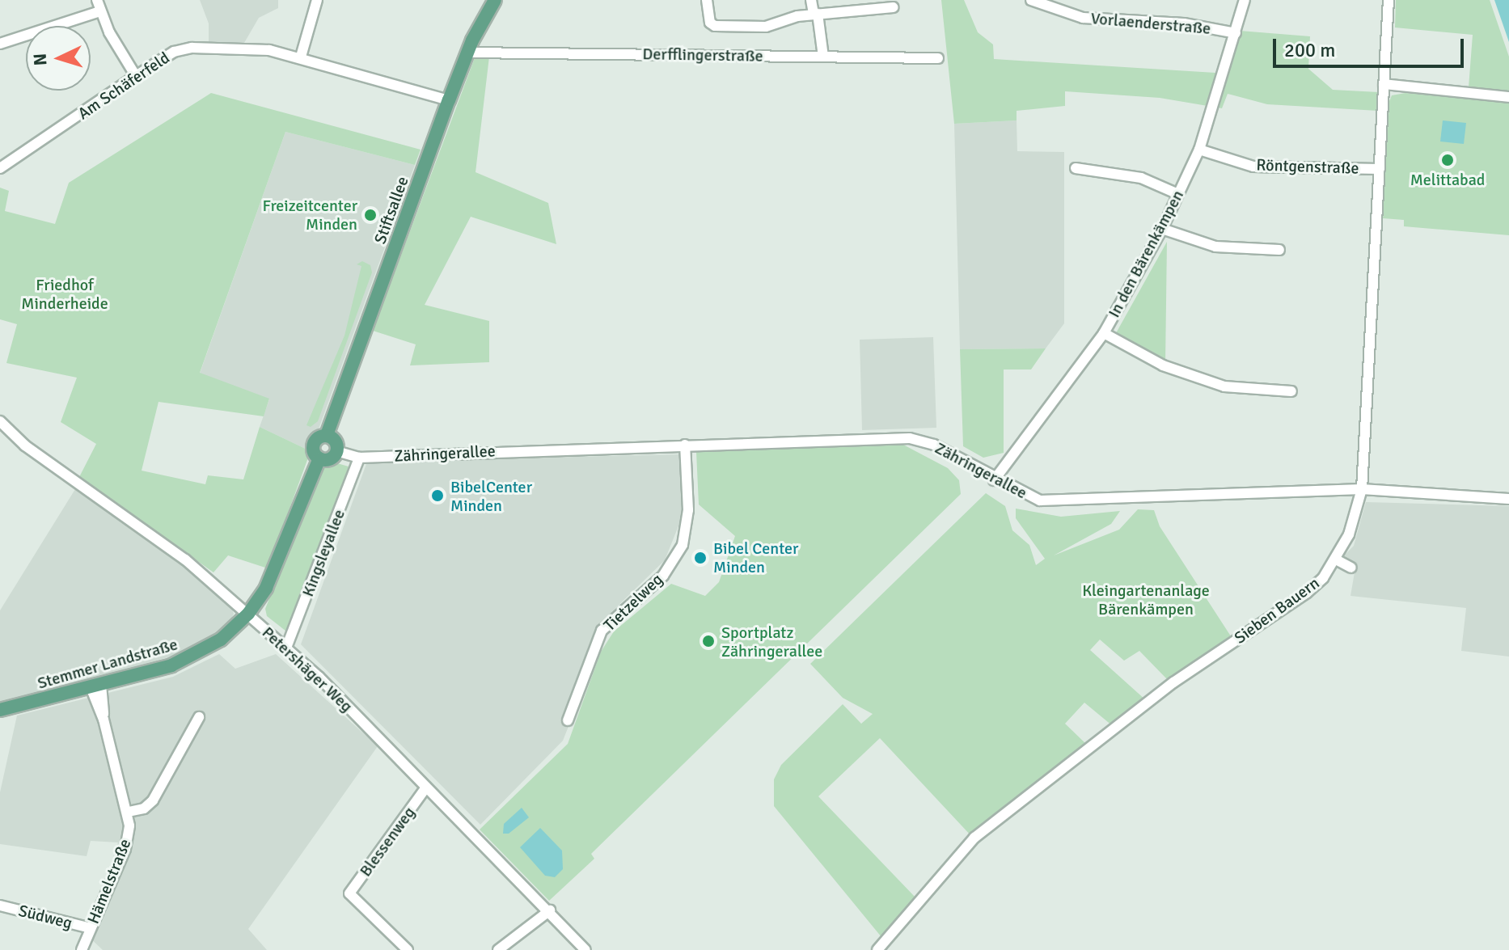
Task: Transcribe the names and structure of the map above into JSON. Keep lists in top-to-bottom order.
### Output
{
  "streets": {
    "main road": ["Stiftsallee", "Stemmer Landstraße"],
    "street": [
      "Vorlaenderstraße",
      "Derfflingerstraße",
      "Am Schäferfeld",
      "Röntgenstraße",
      "In den Bärenkämpen",
      "Zähringerallee",
      "Kingsleyallee",
      "Tietzelweg",
      "Sieben Bauern",
      "Petershäger Weg",
      "Blessenweg",
      "Hämelstraße",
      "Südweg"
    ]
  },
  "crossings": [
    ["Vorlaenderstraße", "In den Bärenkämpen"],
    ["Derfflingerstraße", "Stiftsallee"],
    ["Am Schäferfeld", "Stiftsallee"],
    ["Röntgenstraße", "In den Bärenkämpen"],
    ["Röntgenstraße", "Sieben Bauern"],
    ["Stiftsallee", "Zähringerallee"],
    ["In den Bärenkämpen", "Zähringerallee"],
    ["Zähringerallee", "Kingsleyallee"],
    ["Zähringerallee", "Tietzelweg"],
    ["Zähringerallee", "Sieben Bauern"],
    ["Kingsleyallee", "Petershäger Weg"],
    ["Stemmer Landstraße", "Petershäger Weg"],
    ["Stemmer Landstraße", "Hämelstraße"],
    ["Petershäger Weg", "Blessenweg"],
    ["Hämelstraße", "Südweg"]
  ],
  "parks": ["Friedhof Minderheide", "Kleingartenanlage Bärenkämpen"],
  "places": [
    "Melittabad",
    "Freizeitcenter Minden",
    "BibelCenter Minden",
    "Bibel Center Minden",
    "Sportplatz Zähringerallee"
  ],
  "scale_bar": "200 m",
  "north": "left"
}
